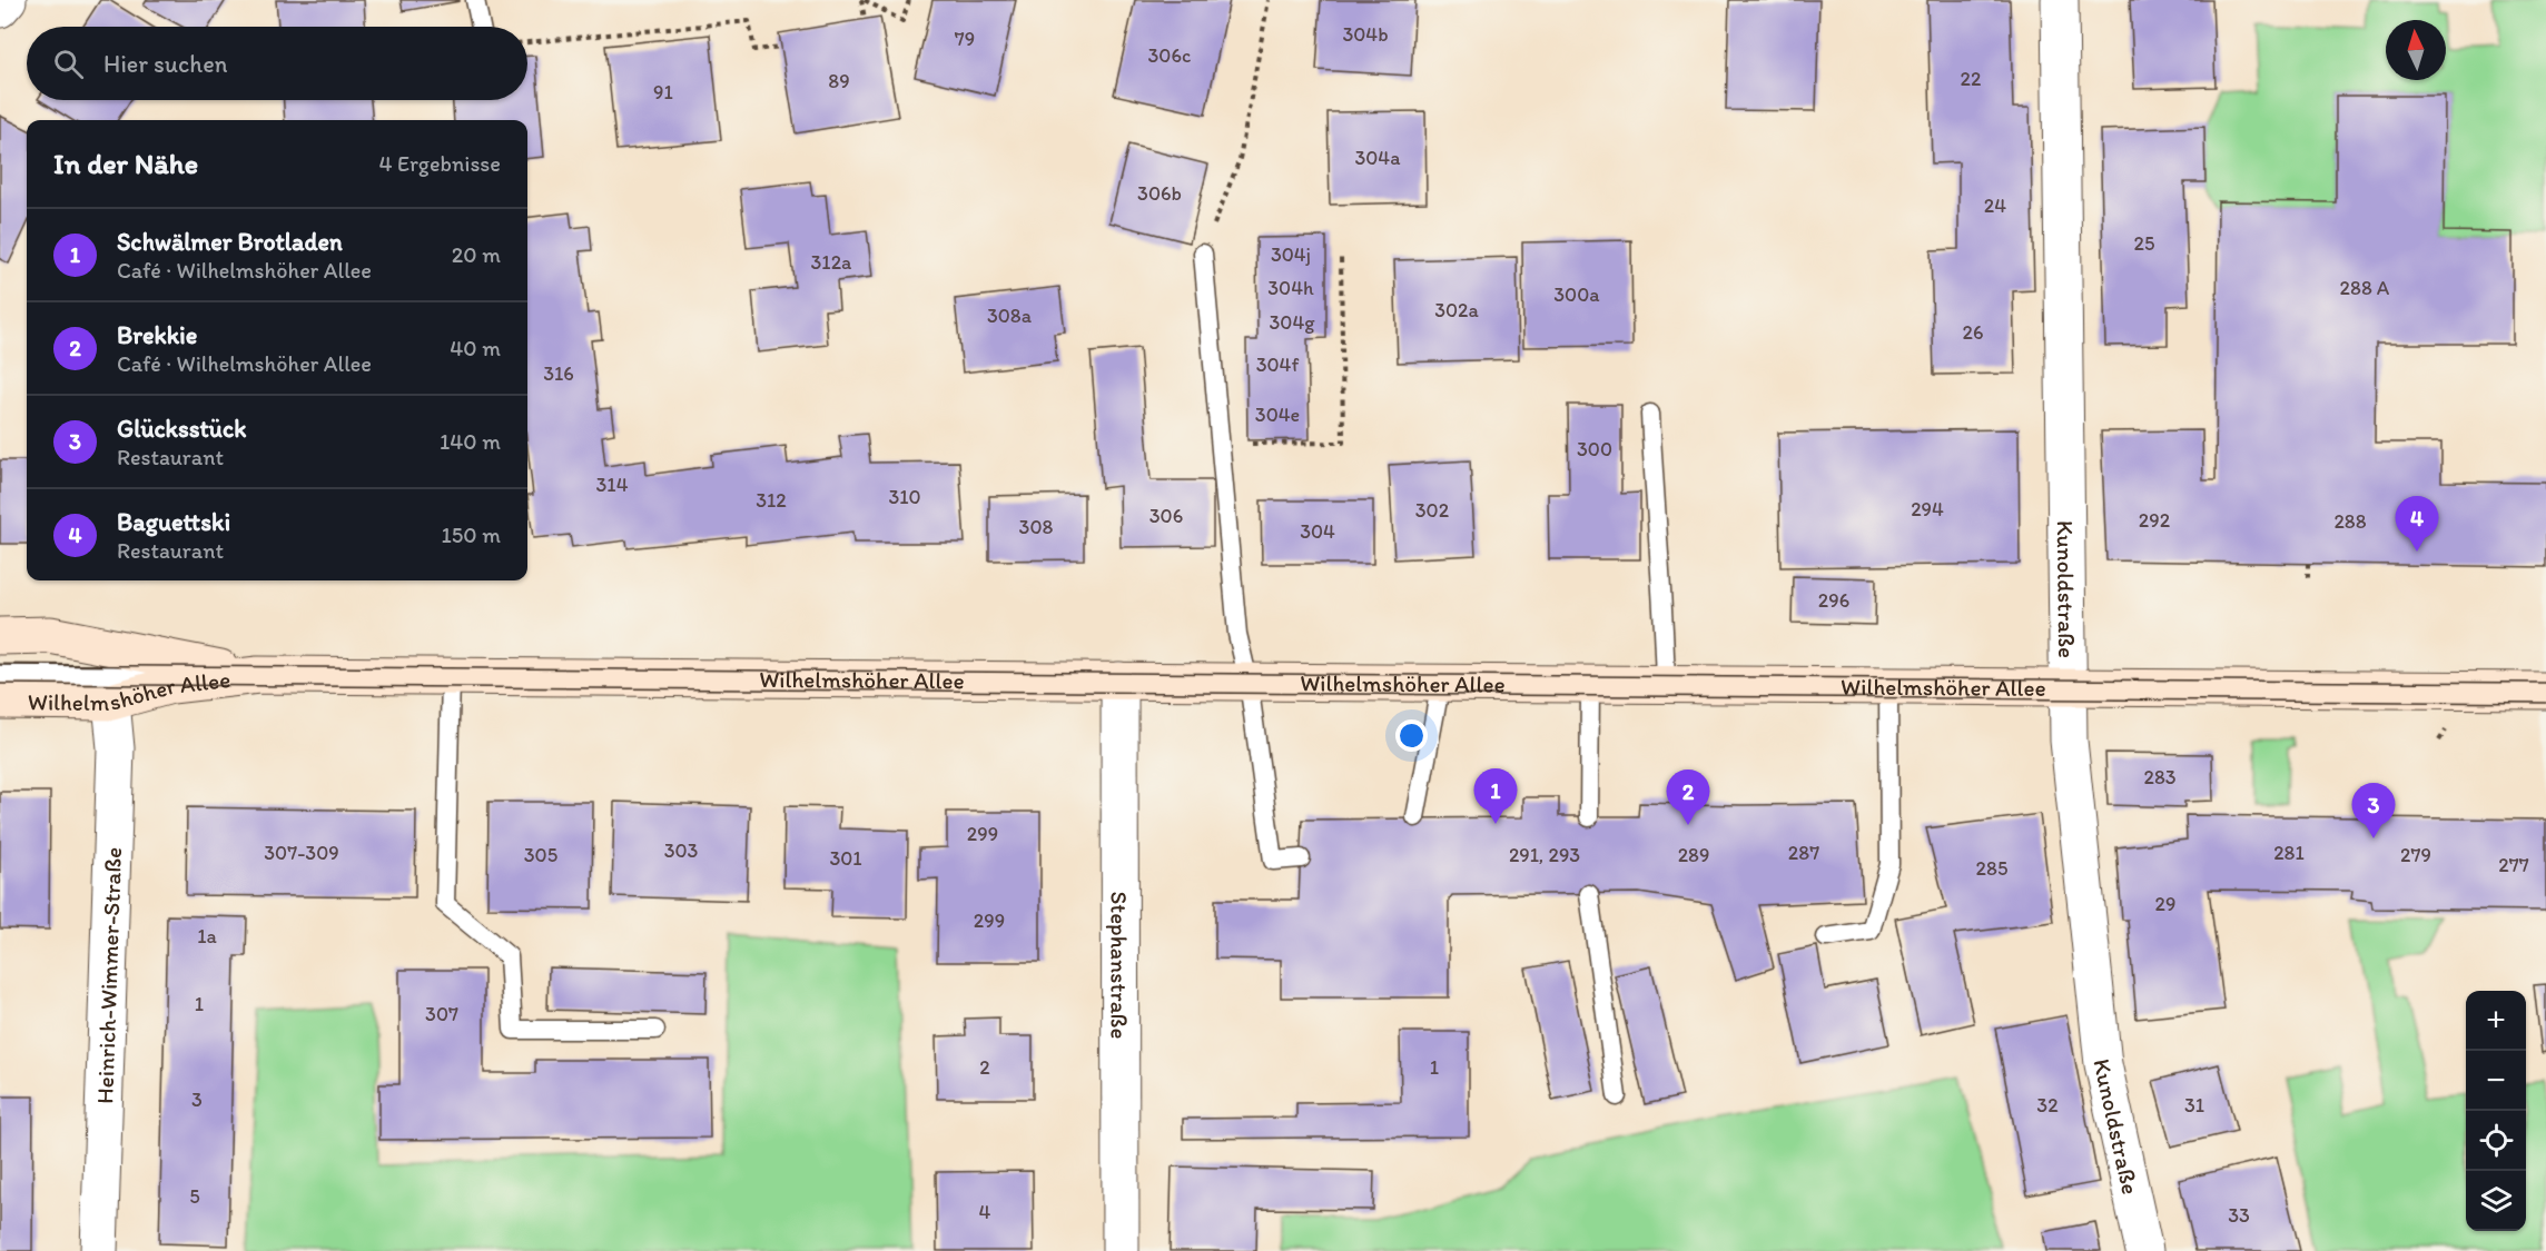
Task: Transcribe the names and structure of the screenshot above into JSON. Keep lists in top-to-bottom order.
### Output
{
  "streets": {
    "main road": ["Wilhelmshöher Allee"],
    "street": ["Kunoldstraße", "Stephanstraße", "Heinrich-Wimmer-Straße"]
  },
  "crossings": [
    ["Kunoldstraße", "Wilhelmshöher Allee"],
    ["Wilhelmshöher Allee", "Stephanstraße"],
    ["Wilhelmshöher Allee", "Heinrich-Wimmer-Straße"]
  ],
  "house_numbers": [
    "304b",
    "79",
    "306c",
    "22",
    "89",
    "91",
    "304a",
    "306b",
    "24",
    "25",
    "304j",
    "312a",
    "304h",
    "288 A",
    "300a",
    "302a",
    "308a",
    "304g",
    "26",
    "304f",
    "316",
    "304e",
    "300",
    "314",
    "310",
    "312",
    "294",
    "302",
    "306",
    "292",
    "288",
    "308",
    "304",
    "296",
    "283",
    "299",
    "303",
    "307-309",
    "287",
    "281",
    "305",
    "291, 293",
    "289",
    "279",
    "301",
    "277",
    "285",
    "29",
    "299",
    "1a",
    "1",
    "307",
    "2",
    "1",
    "3",
    "32",
    "31",
    "5",
    "4",
    "33"
  ],
  "north": "top",
  "page": {
    "search": "Hier suchen",
    "heading": ["In der Nähe", "4 Ergebnisse"],
    "list": [
      {
        "mark": "1",
        "name": "Schwälmer Brotladen",
        "note": "Café · Wilhelmshöher Allee",
        "value": "20 m"
      },
      {
        "mark": "2",
        "name": "Brekkie",
        "note": "Café · Wilhelmshöher Allee",
        "value": "40 m"
      },
      {
        "mark": "3",
        "name": "Glücksstück",
        "note": "Restaurant",
        "value": "140 m"
      },
      {
        "mark": "4",
        "name": "Baguettski",
        "note": "Restaurant",
        "value": "150 m"
      }
    ],
    "pins": [
      "4",
      "1",
      "2",
      "3"
    ],
    "map_buttons": ["+", "−"]
  }
}
